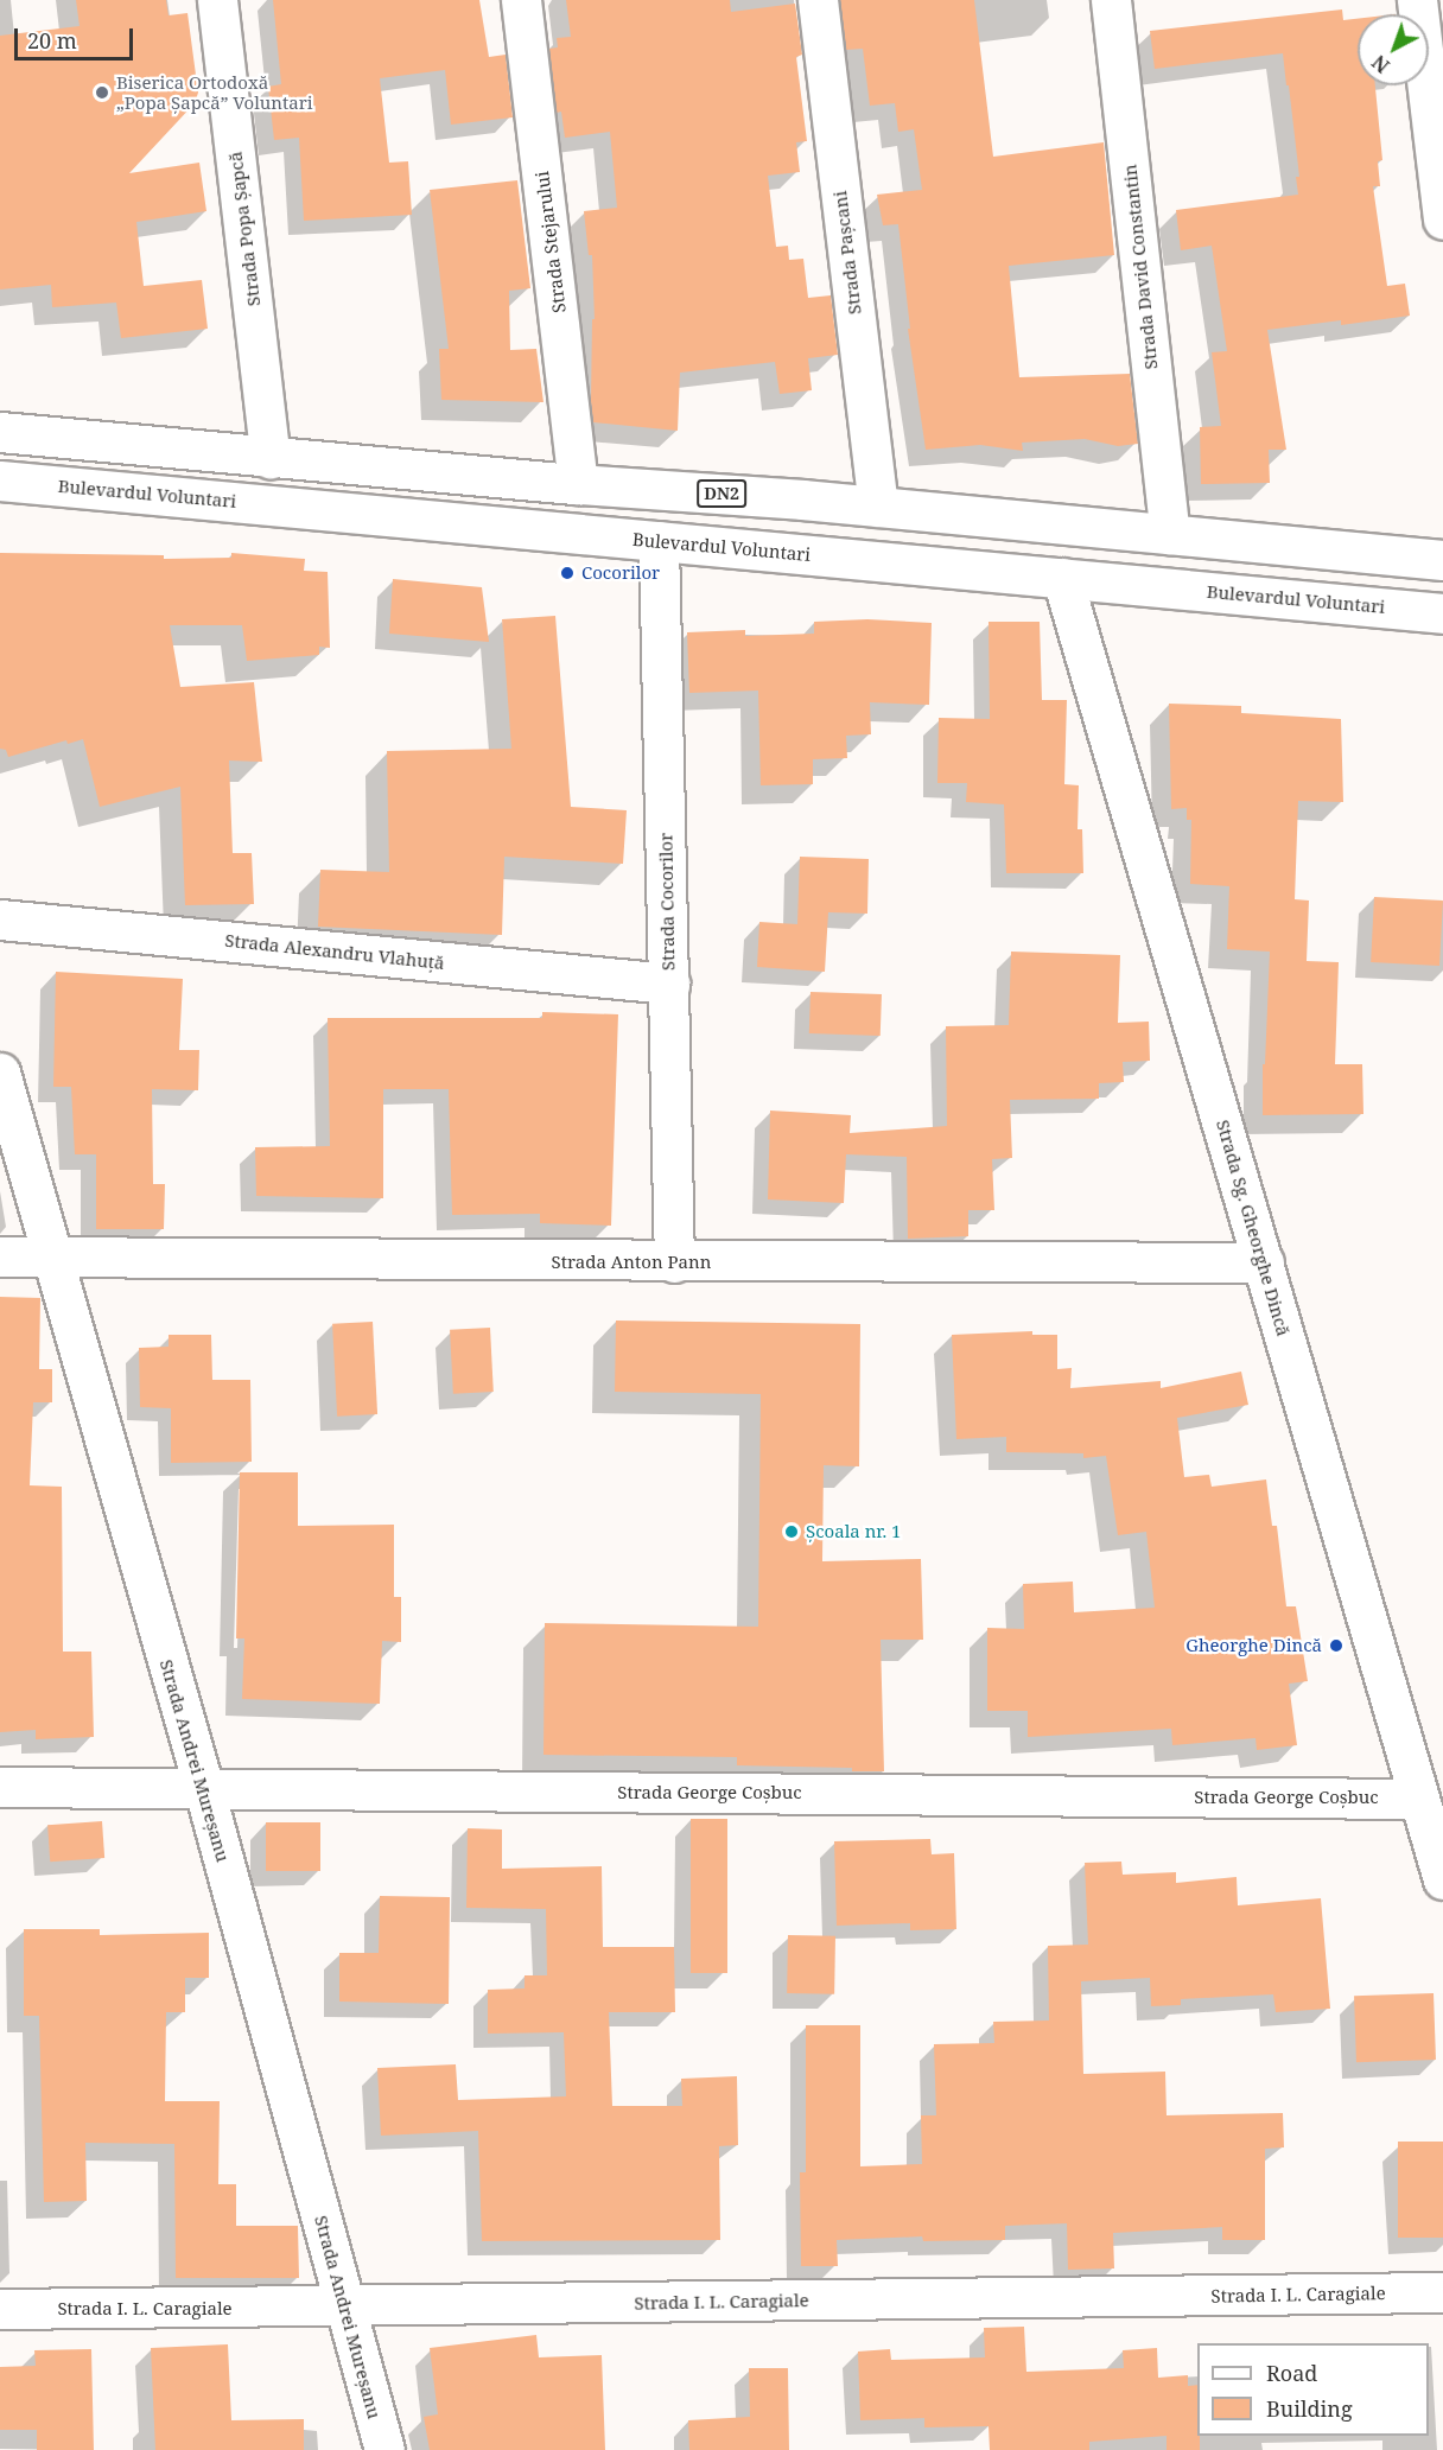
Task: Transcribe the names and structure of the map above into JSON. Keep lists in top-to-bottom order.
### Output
{
  "streets": {
    "main road": [
      "Strada Popa Șapcă",
      "Strada Stejarului",
      "Strada Pașcani",
      "Strada David Constantin",
      "Bulevardul Voluntari",
      "DN2",
      "Strada Cocorilor",
      "Strada Alexandru Vlahuță",
      "Strada Sg. Gheorghe Dincă",
      "Strada Anton Pann",
      "Strada Andrei Mureșanu",
      "Strada George Coșbuc",
      "Strada I. L. Caragiale"
    ]
  },
  "crossings": [
    ["Strada Popa Șapcă", "DN2"],
    ["Strada Stejarului", "DN2"],
    ["Strada Pașcani", "DN2"],
    ["Strada David Constantin", "DN2"],
    ["Bulevardul Voluntari", "Strada Cocorilor"],
    ["Bulevardul Voluntari", "Strada Sg. Gheorghe Dincă"],
    ["Strada Cocorilor", "Strada Alexandru Vlahuță"],
    ["Strada Cocorilor", "Strada Anton Pann"],
    ["Strada Sg. Gheorghe Dincă", "Strada Anton Pann"],
    ["Strada Sg. Gheorghe Dincă", "Strada George Coșbuc"],
    ["Strada Anton Pann", "Strada Andrei Mureșanu"],
    ["Strada Andrei Mureșanu", "Strada George Coșbuc"],
    ["Strada Andrei Mureșanu", "Strada I. L. Caragiale"]
  ],
  "places": [
    "Biserica Ortodoxă „Popa Șapcă” Voluntari",
    "Cocorilor",
    "Școala nr. 1",
    "Gheorghe Dincă"
  ],
  "legend": ["Road", "Building"],
  "scale_bar": "20 m",
  "north": "bottom left"
}
